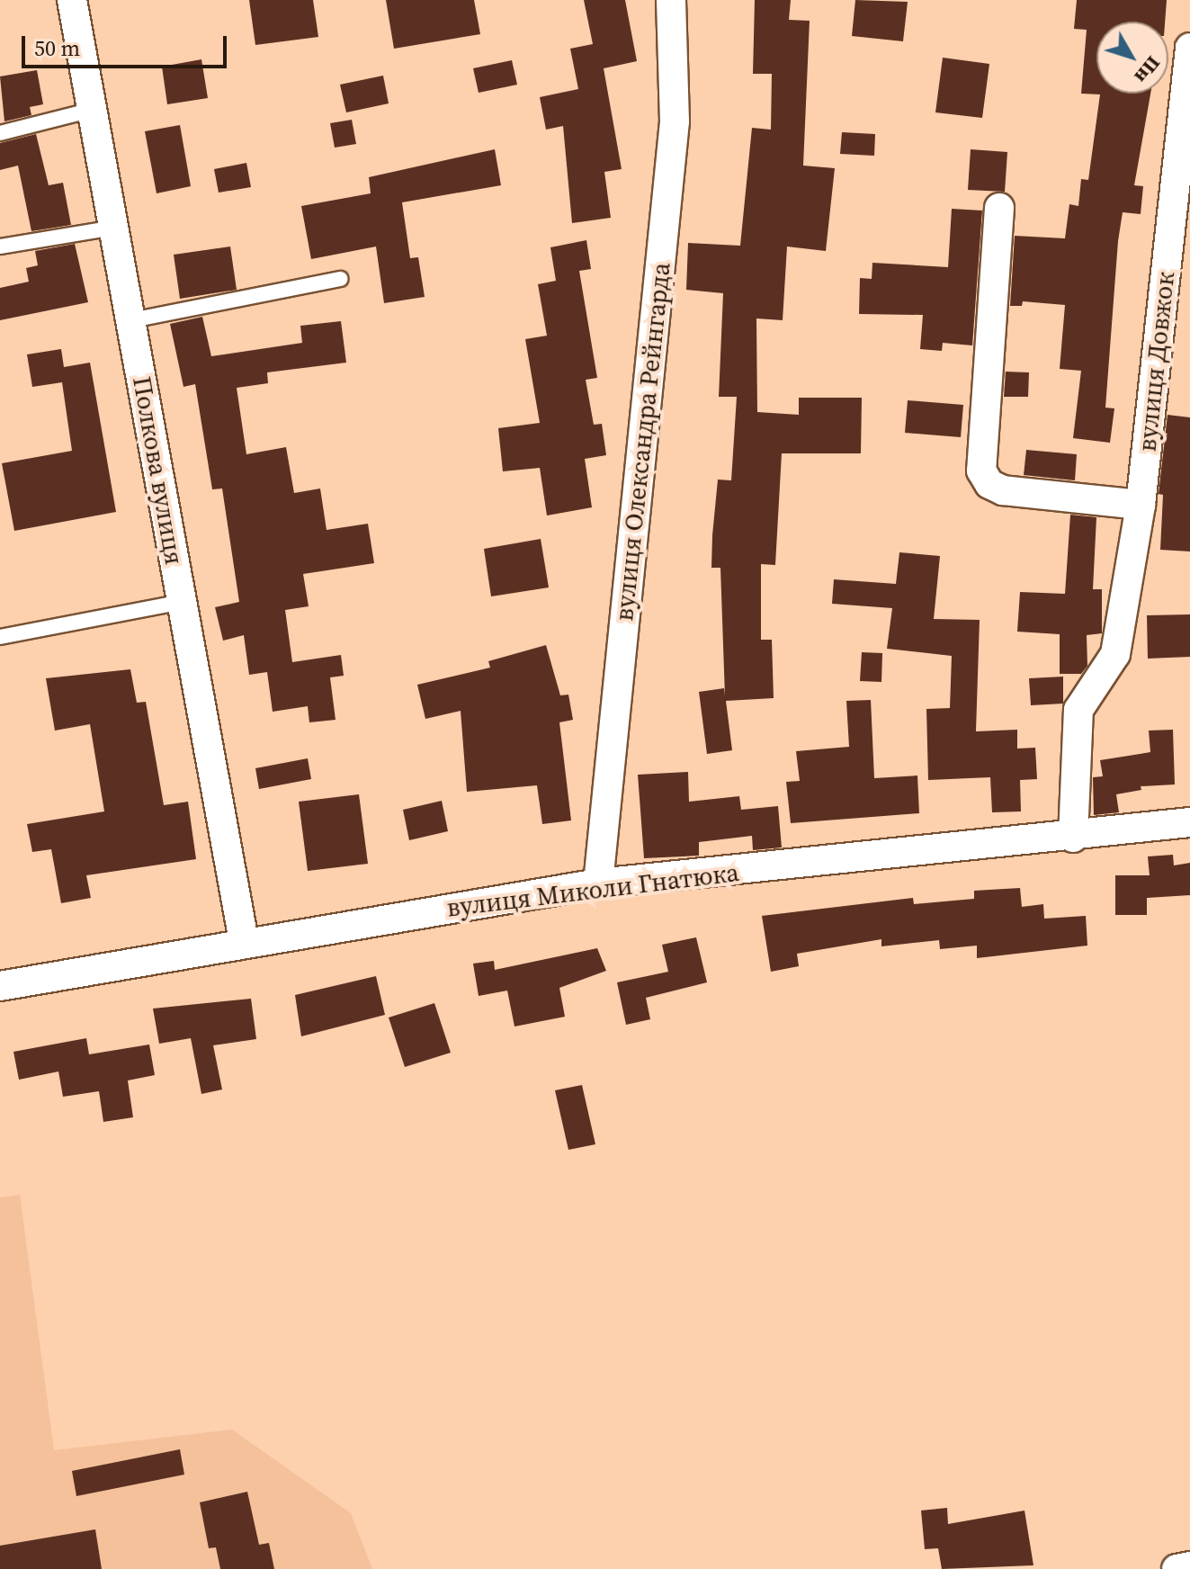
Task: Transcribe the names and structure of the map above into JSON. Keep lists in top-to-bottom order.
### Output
{
  "streets": {
    "street": [
      "вулиця Довжок",
      "вулиця Олександра Рейнгарда",
      "Полкова вулиця",
      "вулиця Миколи Гнатюка"
    ]
  },
  "crossings": [
    ["вулиця Довжок", "вулиця Миколи Гнатюка"],
    ["вулиця Олександра Рейнгарда", "вулиця Миколи Гнатюка"],
    ["Полкова вулиця", "вулиця Миколи Гнатюка"]
  ],
  "scale_bar": "50 m",
  "north": "bottom right"
}
